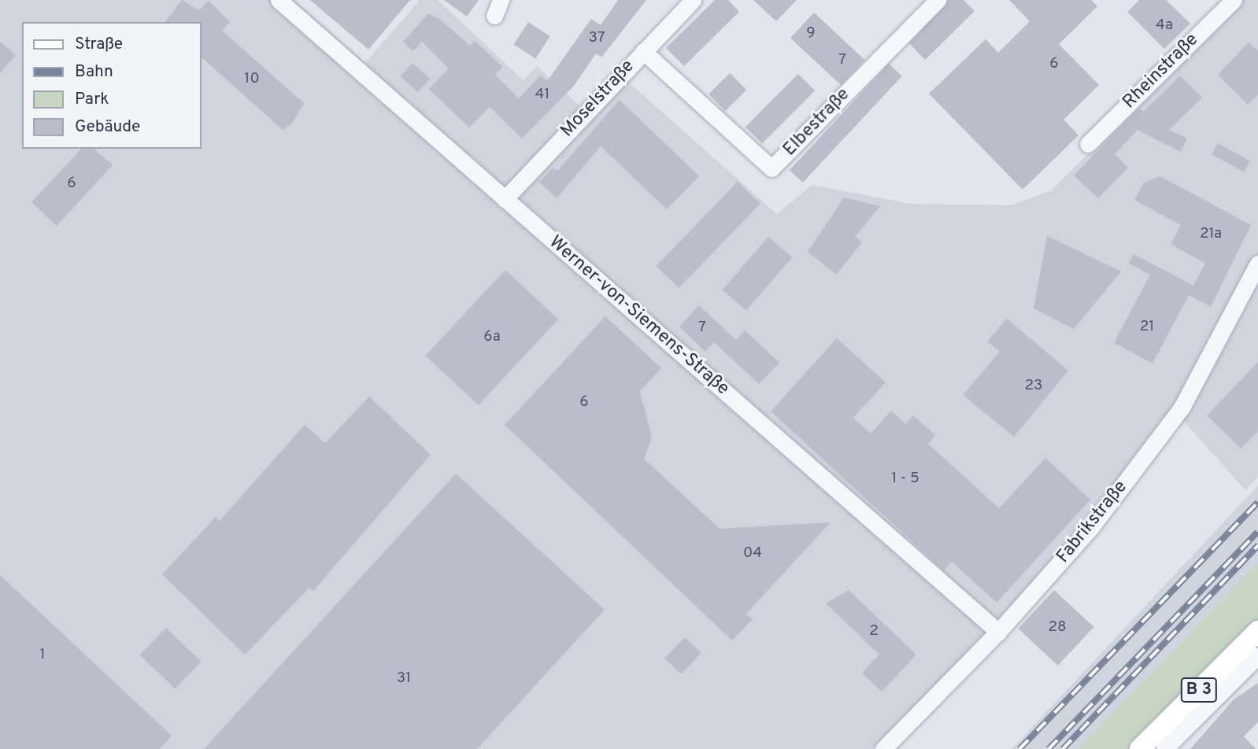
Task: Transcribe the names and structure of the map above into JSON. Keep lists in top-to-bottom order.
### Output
{
  "streets": {
    "main road": ["B 3"],
    "street": [
      "Rheinstraße",
      "Moselstraße",
      "Elbestraße",
      "Werner-von-Siemens-Straße",
      "Fabrikstraße"
    ]
  },
  "crossings": [
    ["Moselstraße", "Elbestraße"],
    ["Moselstraße", "Werner-von-Siemens-Straße"],
    ["Werner-von-Siemens-Straße", "Fabrikstraße"]
  ],
  "house_numbers": [
    "4a",
    "9",
    "37",
    "7",
    "6",
    "10",
    "41",
    "6",
    "21a",
    "21",
    "7",
    "6a",
    "23",
    "6",
    "1 - 5",
    "04",
    "28",
    "2",
    "1",
    "31"
  ],
  "legend": [
    "Straße",
    "Bahn",
    "Park",
    "Gebäude"
  ]
}
